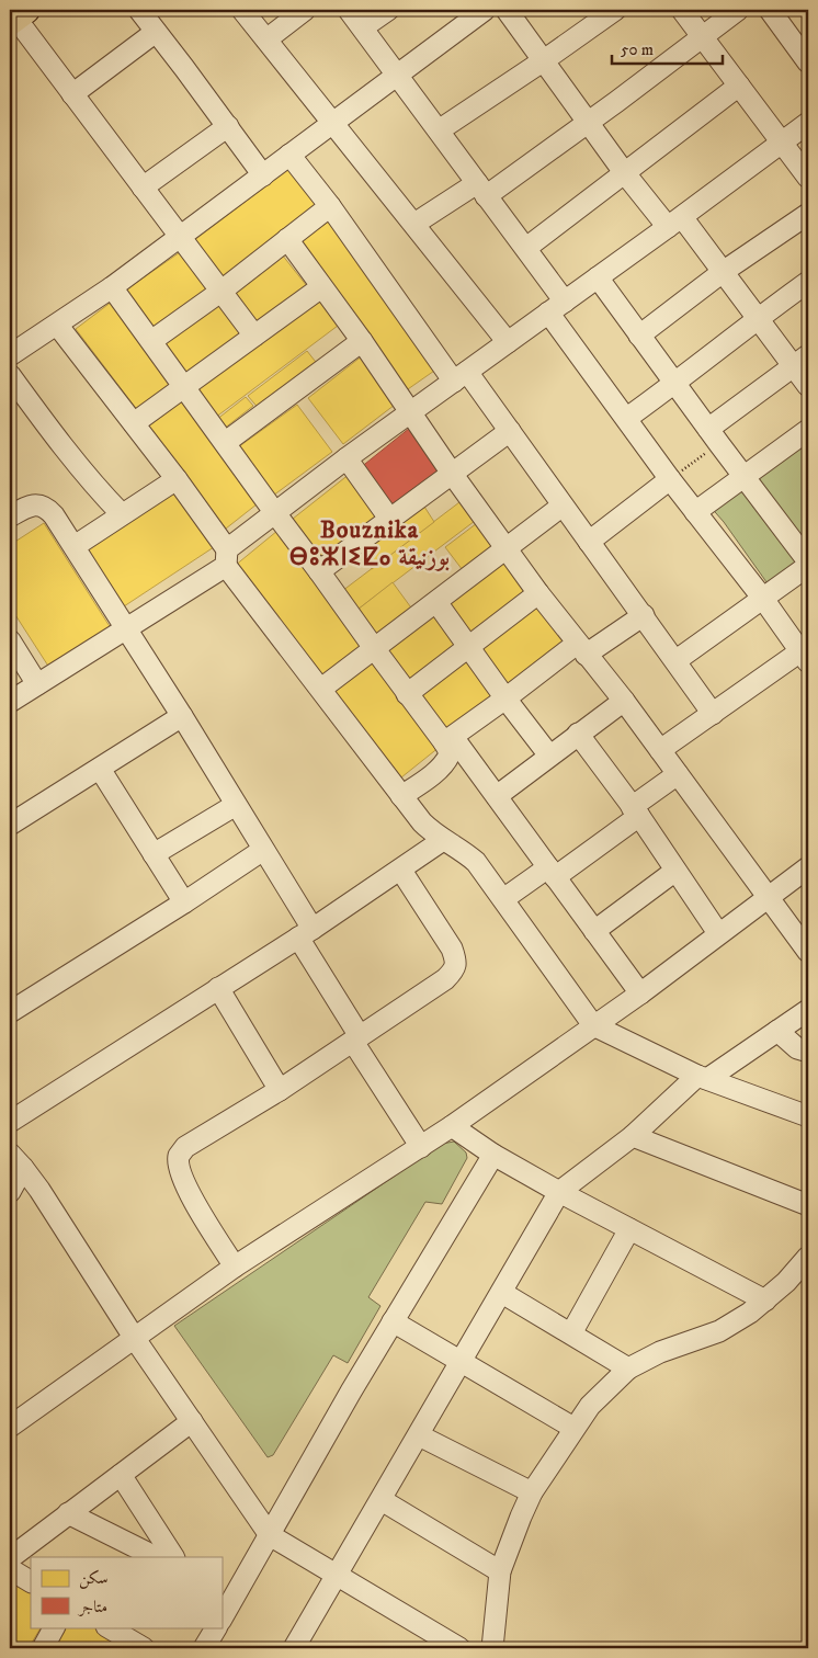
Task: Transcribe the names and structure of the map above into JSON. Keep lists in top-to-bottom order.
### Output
{
  "districts": ["Bouznika ⴱⵓⵣⵏⵉⵇⴰ بوزنيقة"],
  "legend": ["سكن", "متاجر"],
  "scale_bar": "50 m"
}
